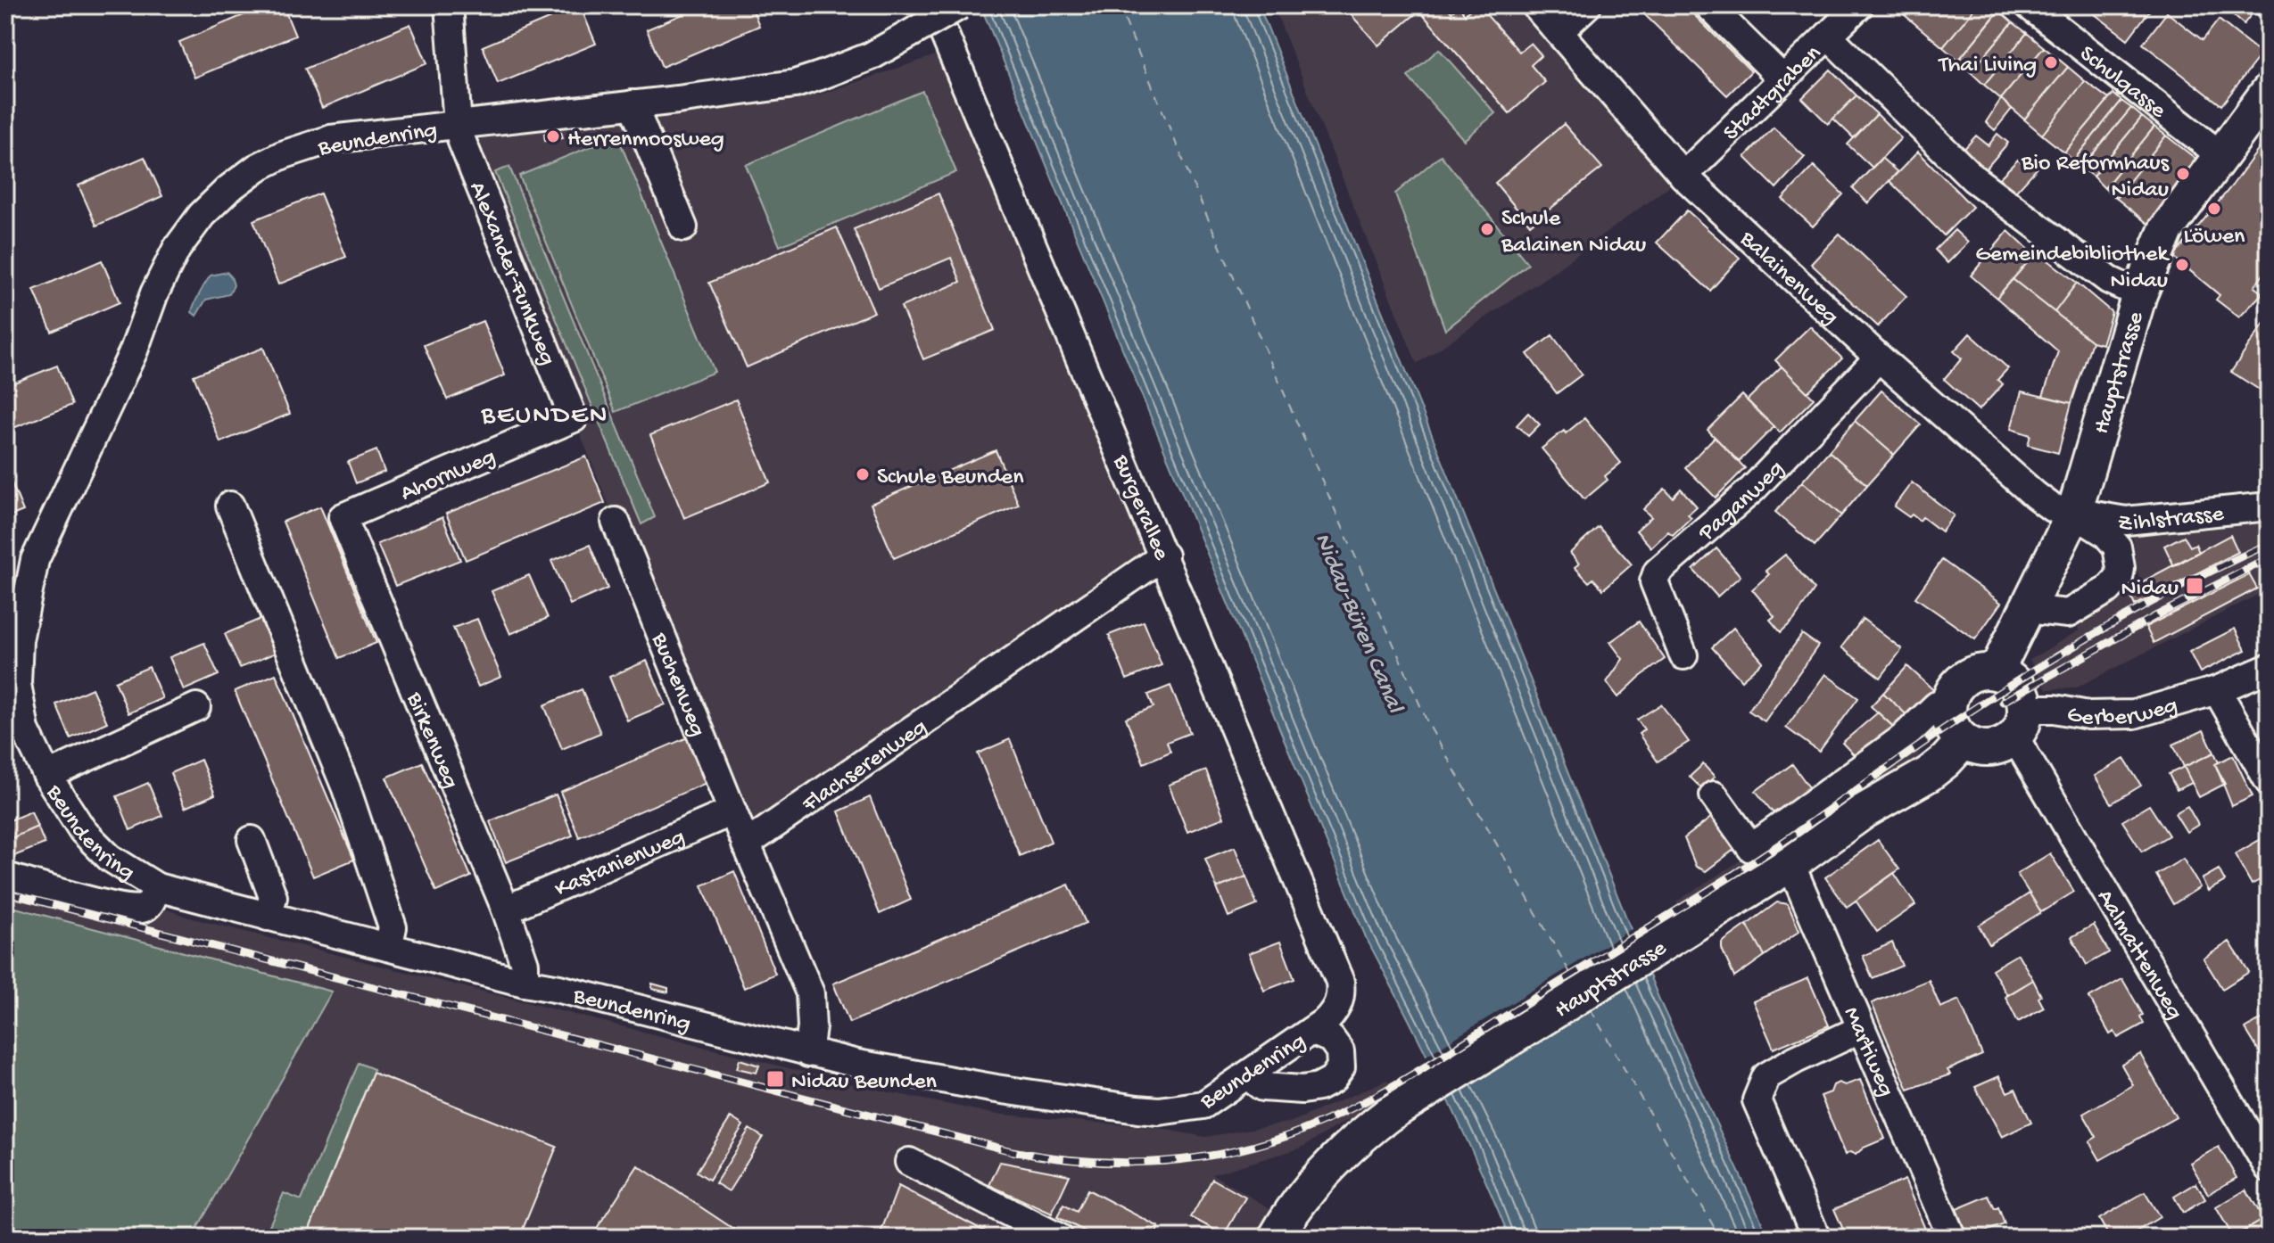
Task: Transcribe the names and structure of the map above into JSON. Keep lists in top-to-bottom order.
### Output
{
  "streets": {
    "main road": ["Hauptstrasse"],
    "street": [
      "Schulgasse",
      "Stadtgraben",
      "Beundenring",
      "Alexander-Funkweg",
      "Balainenweg",
      "Ahornweg",
      "Paganweg",
      "Burgerallee",
      "Zihlstrasse",
      "Buchenweg",
      "Gerberweg",
      "Birkenweg",
      "Flachserenweg",
      "Kastanienweg",
      "Aalmattenweg",
      "Martiweg"
    ]
  },
  "crossings": [
    ["Schulgasse", "Hauptstrasse"],
    ["Stadtgraben", "Balainenweg"],
    ["Beundenring", "Alexander-Funkweg"],
    ["Beundenring", "Burgerallee"],
    ["Beundenring", "Birkenweg"],
    ["Alexander-Funkweg", "Ahornweg"],
    ["Balainenweg", "Hauptstrasse"],
    ["Balainenweg", "Paganweg"],
    ["Balainenweg", "Zihlstrasse"],
    ["Hauptstrasse", "Zihlstrasse"],
    ["Hauptstrasse", "Gerberweg"],
    ["Hauptstrasse", "Aalmattenweg"],
    ["Hauptstrasse", "Martiweg"],
    ["Ahornweg", "Birkenweg"],
    ["Burgerallee", "Flachserenweg"],
    ["Buchenweg", "Flachserenweg"],
    ["Buchenweg", "Kastanienweg"],
    ["Gerberweg", "Aalmattenweg"],
    ["Birkenweg", "Kastanienweg"]
  ],
  "districts": ["BEUNDEN"],
  "water": ["Nidau-Büren Canal"],
  "places": {
    "other": [
      "Thai Living",
      "Herrenmoosweg",
      "Bio Reformhaus Nidau",
      "Löwen",
      "Schule Balainen Nidau",
      "Gemeindebibliothek Nidau",
      "Schule Beunden"
    ],
    "transit": ["Nidau", "Nidau Beunden"]
  }
}
